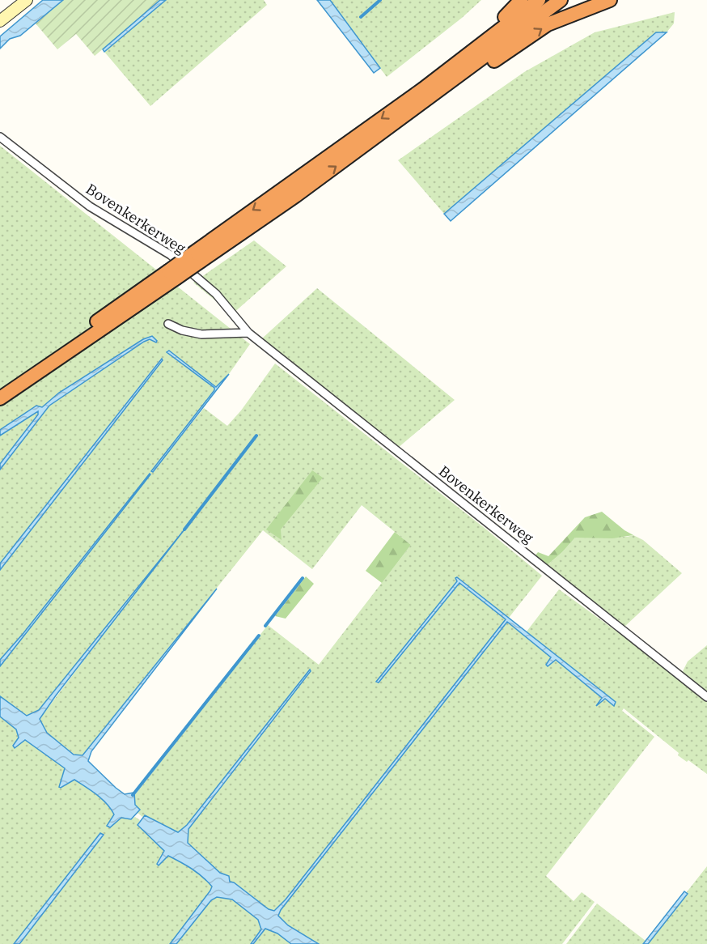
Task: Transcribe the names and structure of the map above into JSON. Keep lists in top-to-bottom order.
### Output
{
  "streets": {
    "street": ["Bovenkerkerweg"]
  }
}
